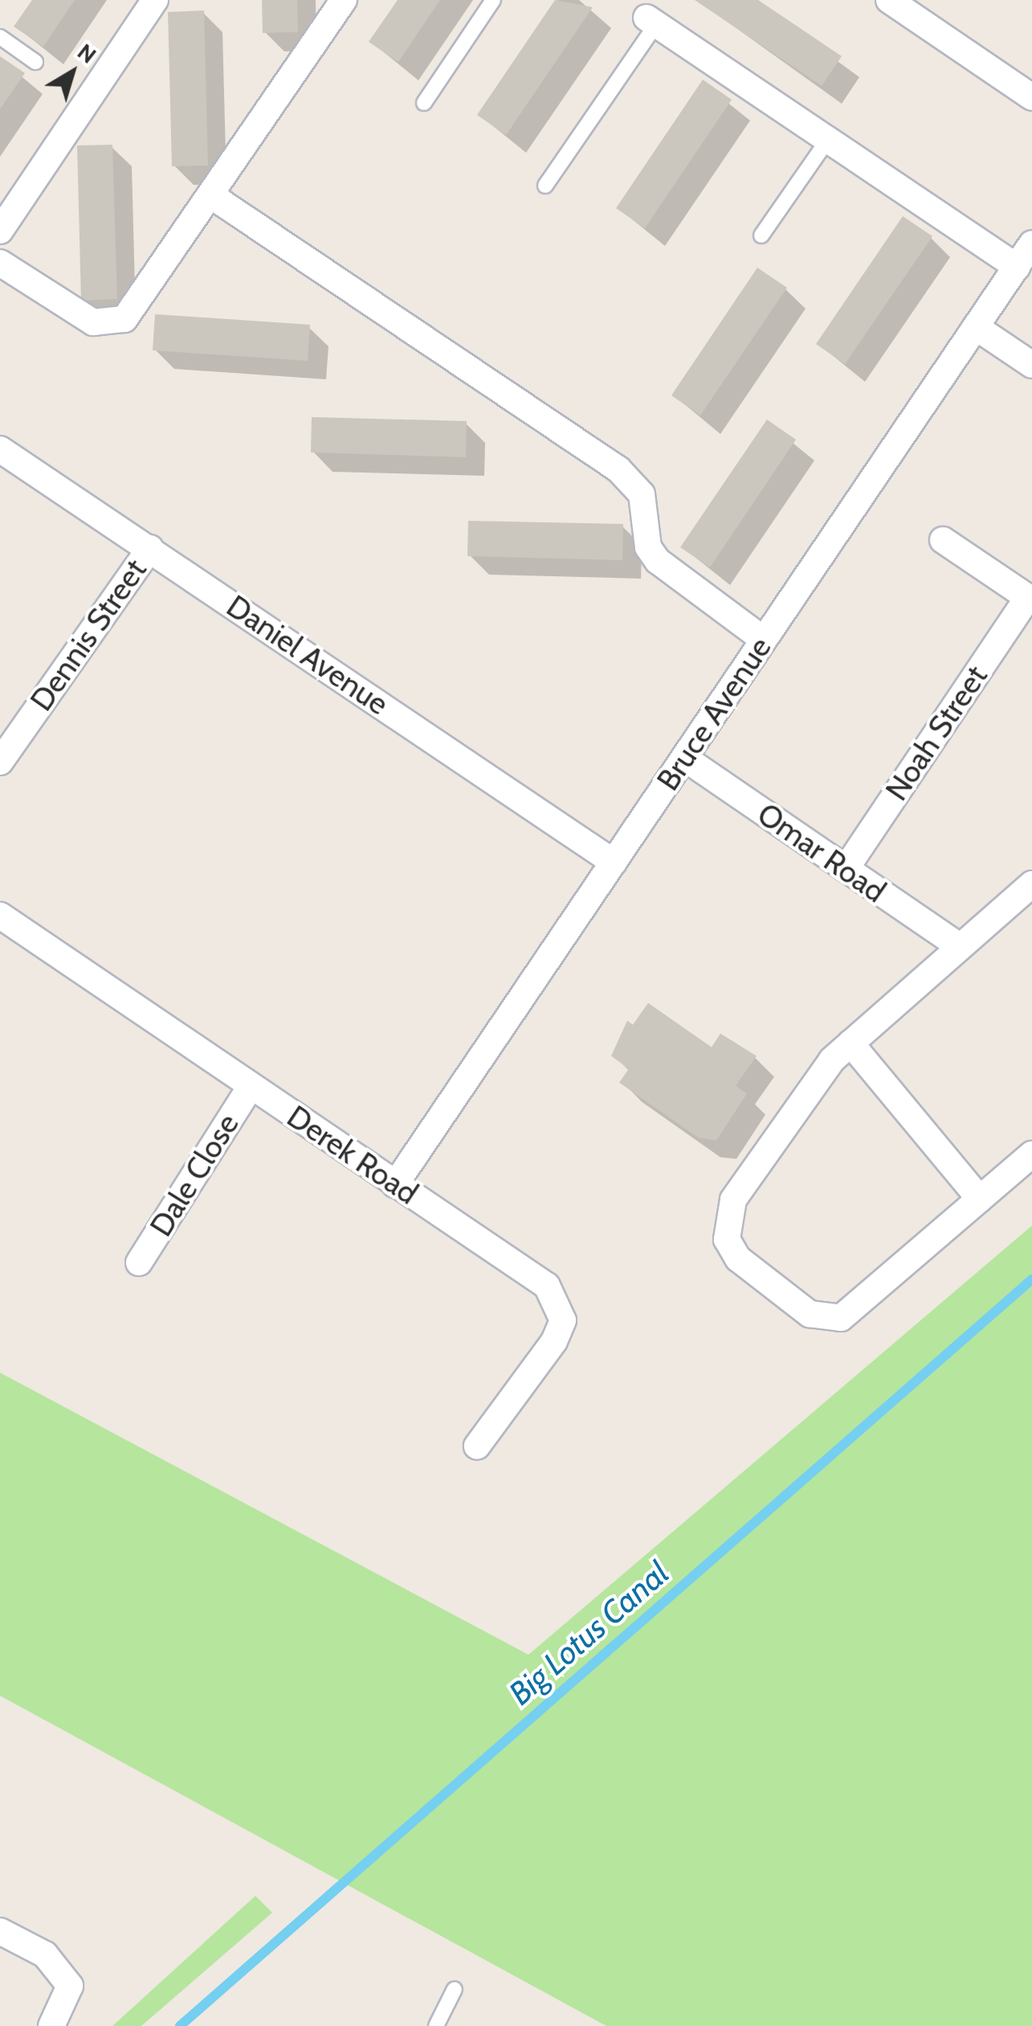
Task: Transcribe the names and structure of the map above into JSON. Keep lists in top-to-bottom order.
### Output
{
  "streets": {
    "street": [
      "Dennis Street",
      "Daniel Avenue",
      "Bruce Avenue",
      "Noah Street",
      "Omar Road",
      "Derek Road",
      "Dale Close"
    ]
  },
  "crossings": [
    ["Dennis Street", "Daniel Avenue"],
    ["Daniel Avenue", "Bruce Avenue"],
    ["Bruce Avenue", "Omar Road"],
    ["Bruce Avenue", "Derek Road"],
    ["Noah Street", "Omar Road"],
    ["Derek Road", "Dale Close"]
  ],
  "water": ["Big Lotus Canal"],
  "north": "top right"
}
